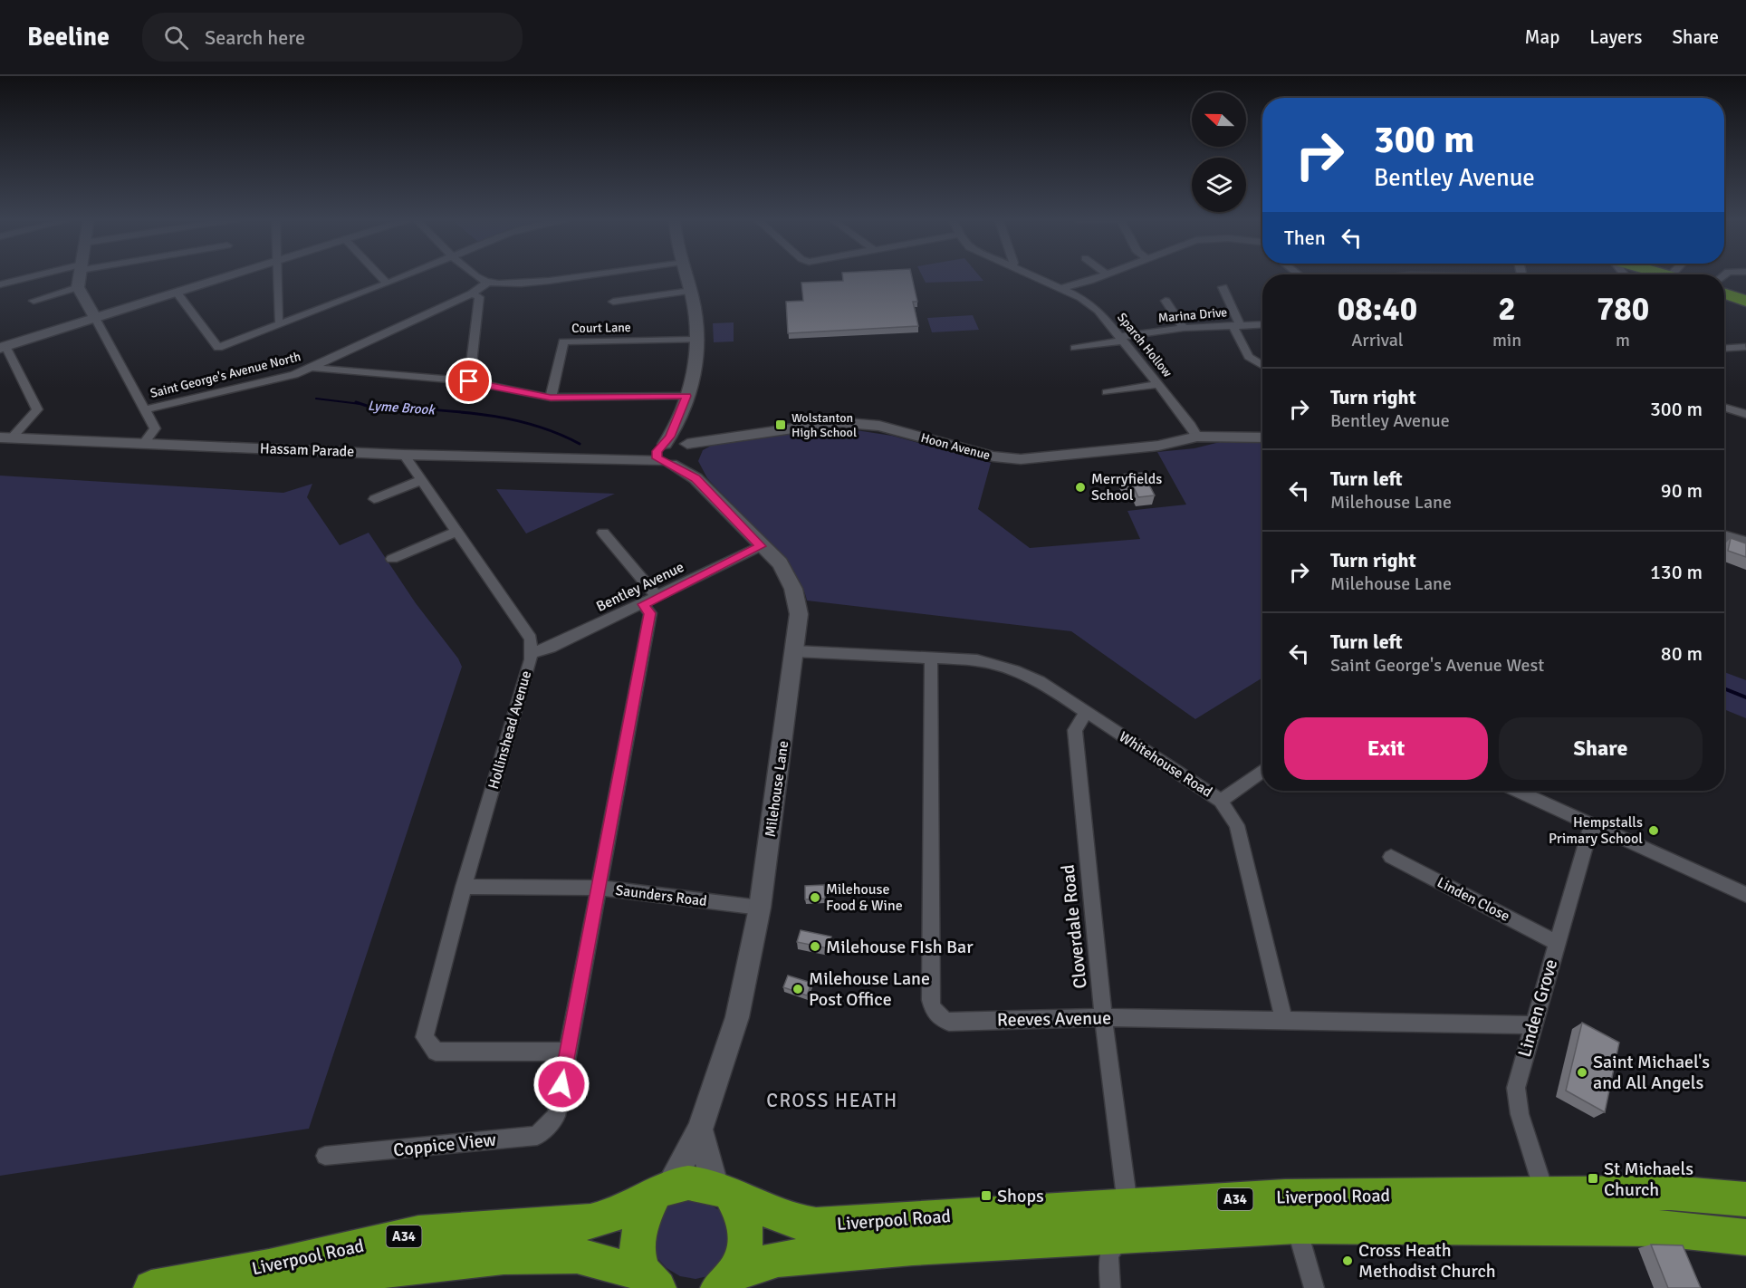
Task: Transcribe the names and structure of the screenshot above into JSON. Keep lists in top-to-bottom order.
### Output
{
  "streets": {
    "highway": ["Liverpool Road", "A34"],
    "main road": ["Hoon Avenue", "Hassam Parade", "Milehouse Lane"],
    "street": [
      "Marina Drive",
      "Court Lane",
      "Sparch Hollow",
      "Saint George's Avenue North",
      "Bentley Avenue",
      "Hollinshead Avenue",
      "Whitehouse Road",
      "Saunders Road",
      "Linden Close",
      "Cloverdale Road",
      "Linden Grove",
      "Reeves Avenue",
      "Coppice View"
    ]
  },
  "crossings": [
    ["Marina Drive", "Sparch Hollow"],
    ["Sparch Hollow", "Hoon Avenue"],
    ["Hassam Parade", "Hollinshead Avenue"],
    ["Hassam Parade", "Milehouse Lane"],
    ["Bentley Avenue", "Hollinshead Avenue"],
    ["Bentley Avenue", "Milehouse Lane"],
    ["Hollinshead Avenue", "Saunders Road"],
    ["Hollinshead Avenue", "Coppice View"],
    ["Whitehouse Road", "Milehouse Lane"],
    ["Whitehouse Road", "Cloverdale Road"],
    ["Whitehouse Road", "Reeves Avenue"],
    ["Milehouse Lane", "Saunders Road"],
    ["Milehouse Lane", "Liverpool Road"],
    ["Linden Close", "Linden Grove"],
    ["Cloverdale Road", "Reeves Avenue"],
    ["Cloverdale Road", "Liverpool Road"],
    ["Linden Grove", "Reeves Avenue"],
    ["Linden Grove", "Liverpool Road"]
  ],
  "districts": ["CROSS HEATH"],
  "water": ["Lyme Brook"],
  "places": {
    "transit": ["Wolstanton High School", "St Michaels Church", "Shops"],
    "other": [
      "Merryfields School",
      "Hempstalls Primary School",
      "Milehouse Food & Wine",
      "Milehouse FIsh Bar",
      "Milehouse Lane Post Office",
      "Saint Michael's and All Angels",
      "Cross Heath Methodist Church"
    ]
  },
  "north": "left",
  "page": {
    "header": "Beeline",
    "search": "Search here",
    "nav": ["Map", "Layers", "Share"],
    "turn": ["300 m", "Bentley Avenue"],
    "then": "Then",
    "eta": [
      "08:40",
      "Arrival",
      "2",
      "min",
      "780",
      "m"
    ],
    "list": [
      {
        "name": "Turn right",
        "note": "Bentley Avenue",
        "value": "300 m"
      },
      {
        "name": "Turn left",
        "note": "Milehouse Lane",
        "value": "90 m"
      },
      {
        "name": "Turn right",
        "note": "Milehouse Lane",
        "value": "130 m"
      },
      {
        "name": "Turn left",
        "note": "Saint George's Avenue West",
        "value": "80 m"
      }
    ],
    "buttons": ["Exit", "Share"]
  }
}
